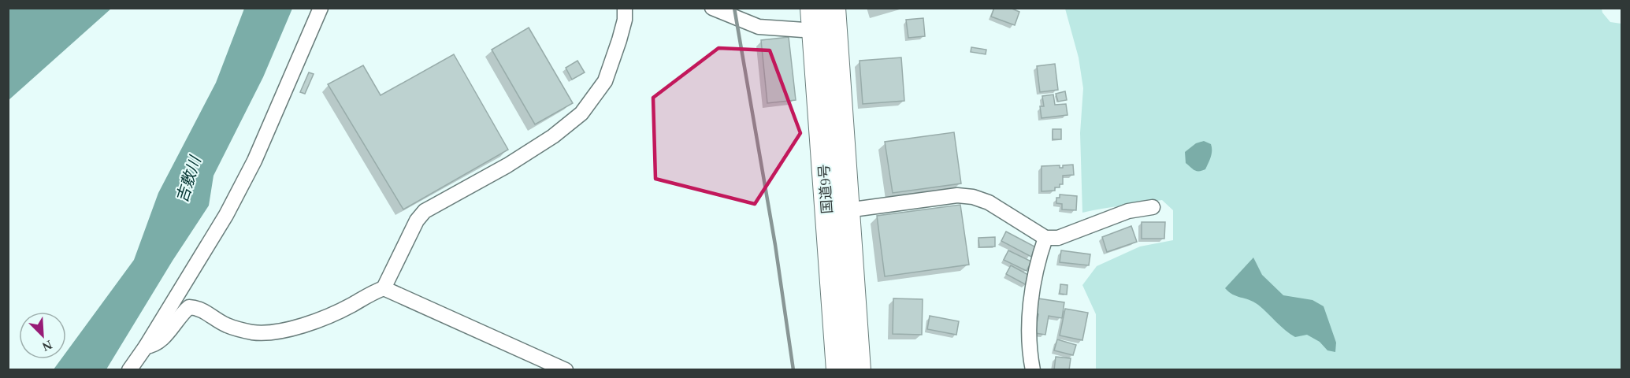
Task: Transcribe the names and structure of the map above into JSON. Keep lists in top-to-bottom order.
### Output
{
  "streets": {
    "highway": ["国道9号"]
  },
  "water": ["吉敷川"],
  "north": "bottom right"
}
